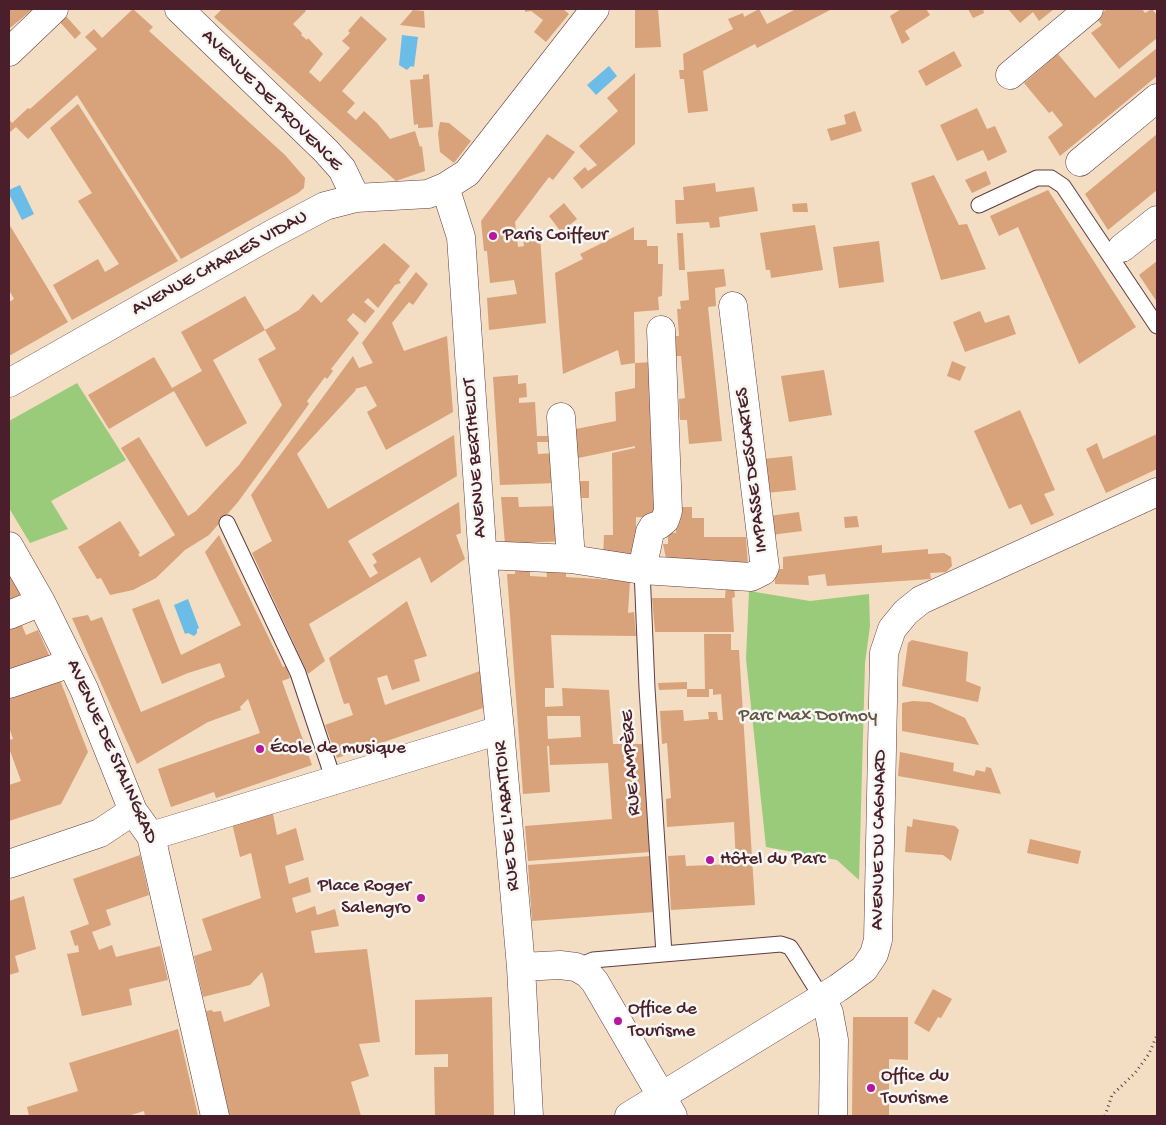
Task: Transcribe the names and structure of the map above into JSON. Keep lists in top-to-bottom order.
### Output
{
  "streets": {
    "street": [
      "AVENUE DE PROVENCE",
      "AVENUE CHARLES VIDAU",
      "AVENUE BERTHELOT",
      "IMPASSE DESCARTES",
      "AVENUE DE STALINGRAD",
      "RUE DE L'ABATTOIR",
      "AVENUE DU CAGNARD"
    ],
    "lane": ["RUE AMPÈRE"]
  },
  "crossings": [
    ["AVENUE DE PROVENCE", "AVENUE CHARLES VIDAU"],
    ["AVENUE CHARLES VIDAU", "AVENUE BERTHELOT"],
    ["AVENUE BERTHELOT", "RUE DE L'ABATTOIR"],
    ["IMPASSE DESCARTES", "RUE AMPÈRE"],
    ["AVENUE DE STALINGRAD", "RUE DE L'ABATTOIR"]
  ],
  "parks": ["Parc Max Dormoy"],
  "places": [
    "Paris Coiffeur",
    "École de musique",
    "Hôtel du Parc",
    "Place Roger Salengro",
    "Office de Tourisme",
    "Office du Tourisme"
  ]
}
